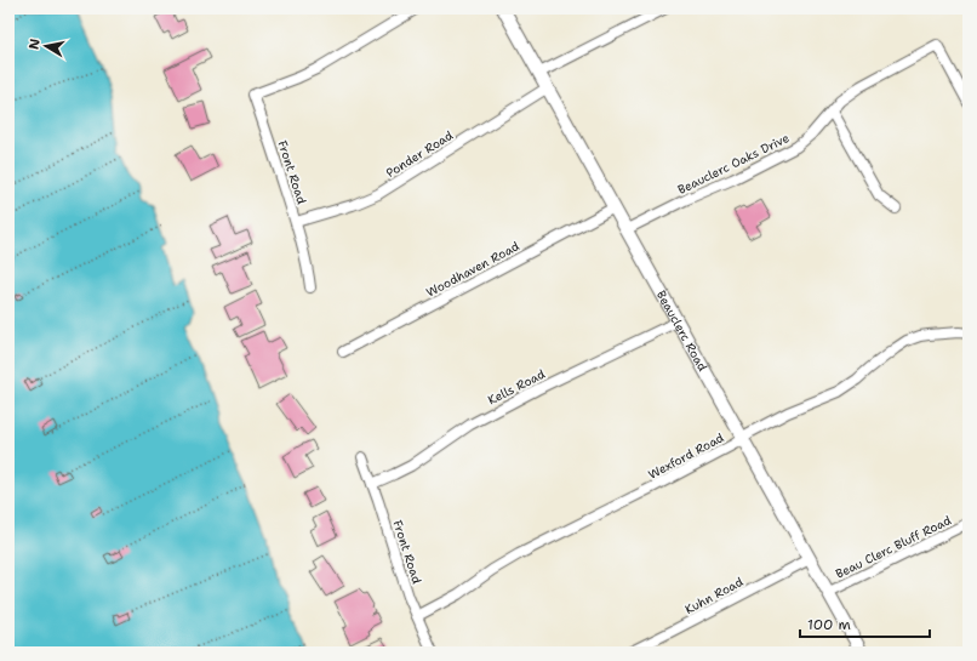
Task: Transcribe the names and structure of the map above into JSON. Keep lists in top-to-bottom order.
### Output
{
  "streets": {
    "street": [
      "Ponder Road",
      "Beauclerc Oaks Drive",
      "Front Road",
      "Woodhaven Road",
      "Beauclerc Road",
      "Kells Road",
      "Wexford Road",
      "Beau Clerc Bluff Road",
      "Kuhn Road"
    ]
  },
  "crossings": [
    ["Ponder Road", "Front Road"],
    ["Ponder Road", "Beauclerc Road"],
    ["Beauclerc Oaks Drive", "Beauclerc Road"],
    ["Front Road", "Kells Road"],
    ["Front Road", "Wexford Road"],
    ["Woodhaven Road", "Beauclerc Road"],
    ["Beauclerc Road", "Kells Road"],
    ["Beauclerc Road", "Wexford Road"],
    ["Beauclerc Road", "Beau Clerc Bluff Road"],
    ["Beauclerc Road", "Kuhn Road"]
  ],
  "scale_bar": "100 m",
  "north": "left"
}
